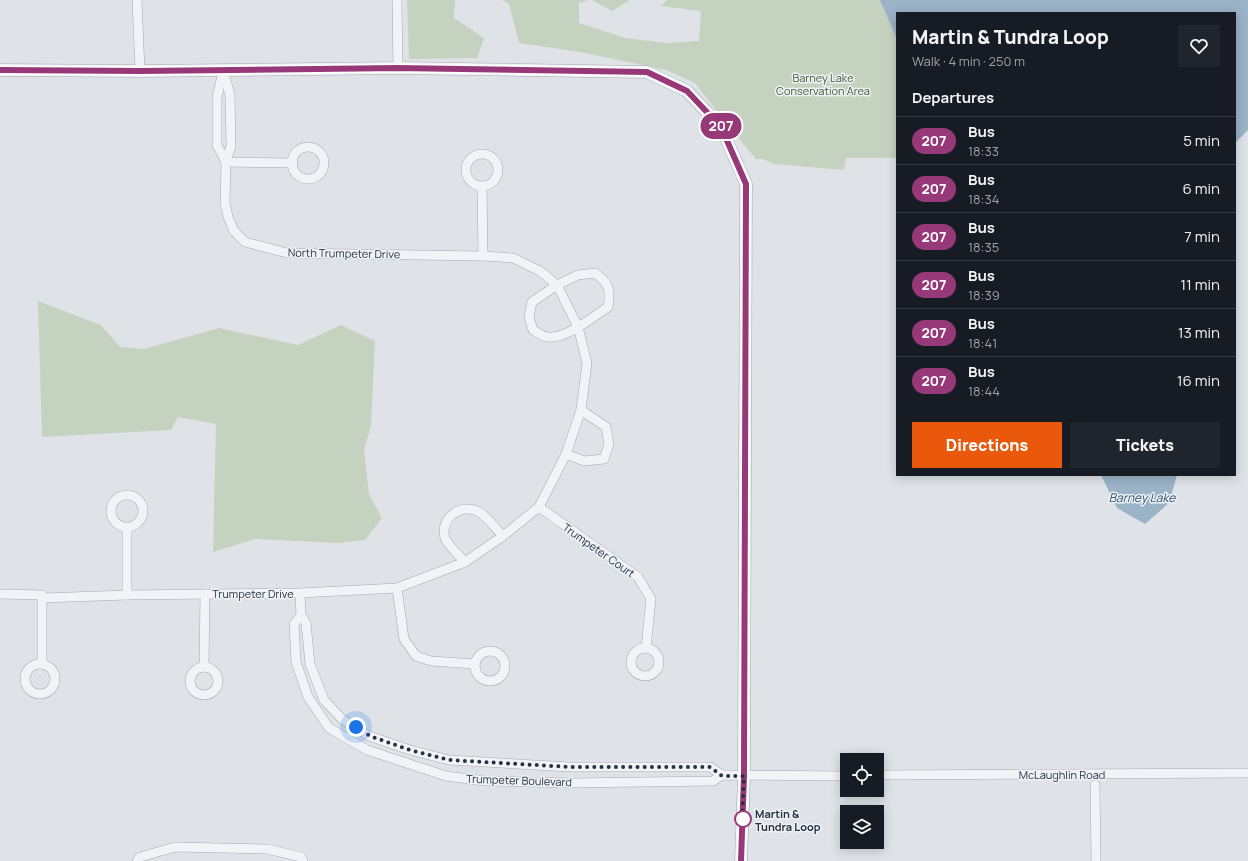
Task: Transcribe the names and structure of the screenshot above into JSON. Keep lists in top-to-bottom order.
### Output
{
  "streets": {
    "street": [
      "North Trumpeter Drive",
      "Trumpeter Court",
      "Trumpeter Drive",
      "McLaughlin Road",
      "Trumpeter Boulevard"
    ]
  },
  "crossings": [
    ["North Trumpeter Drive", "Trumpeter Court"],
    ["North Trumpeter Drive", "Trumpeter Drive"],
    ["North Trumpeter Drive", "Trumpeter Boulevard"],
    ["Trumpeter Drive", "Trumpeter Boulevard"]
  ],
  "water": ["Barney Lake"],
  "parks": ["Barney Lake Conservation Area"],
  "places": ["Martin & Tundra Loop"],
  "lines": ["bus line 207"],
  "page": {
    "on_map": "207",
    "heading": [
      ["Martin & Tundra Loop", "Walk · 4 min · 250 m"],
      "Departures"
    ],
    "list": [
      {
        "mark": "207",
        "name": "Bus",
        "note": "18:33",
        "value": "5 min"
      },
      {
        "mark": "207",
        "name": "Bus",
        "note": "18:34",
        "value": "6 min"
      },
      {
        "mark": "207",
        "name": "Bus",
        "note": "18:35",
        "value": "7 min"
      },
      {
        "mark": "207",
        "name": "Bus",
        "note": "18:39",
        "value": "11 min"
      },
      {
        "mark": "207",
        "name": "Bus",
        "note": "18:41",
        "value": "13 min"
      },
      {
        "mark": "207",
        "name": "Bus",
        "note": "18:44",
        "value": "16 min"
      }
    ],
    "buttons": ["Directions", "Tickets"]
  }
}
